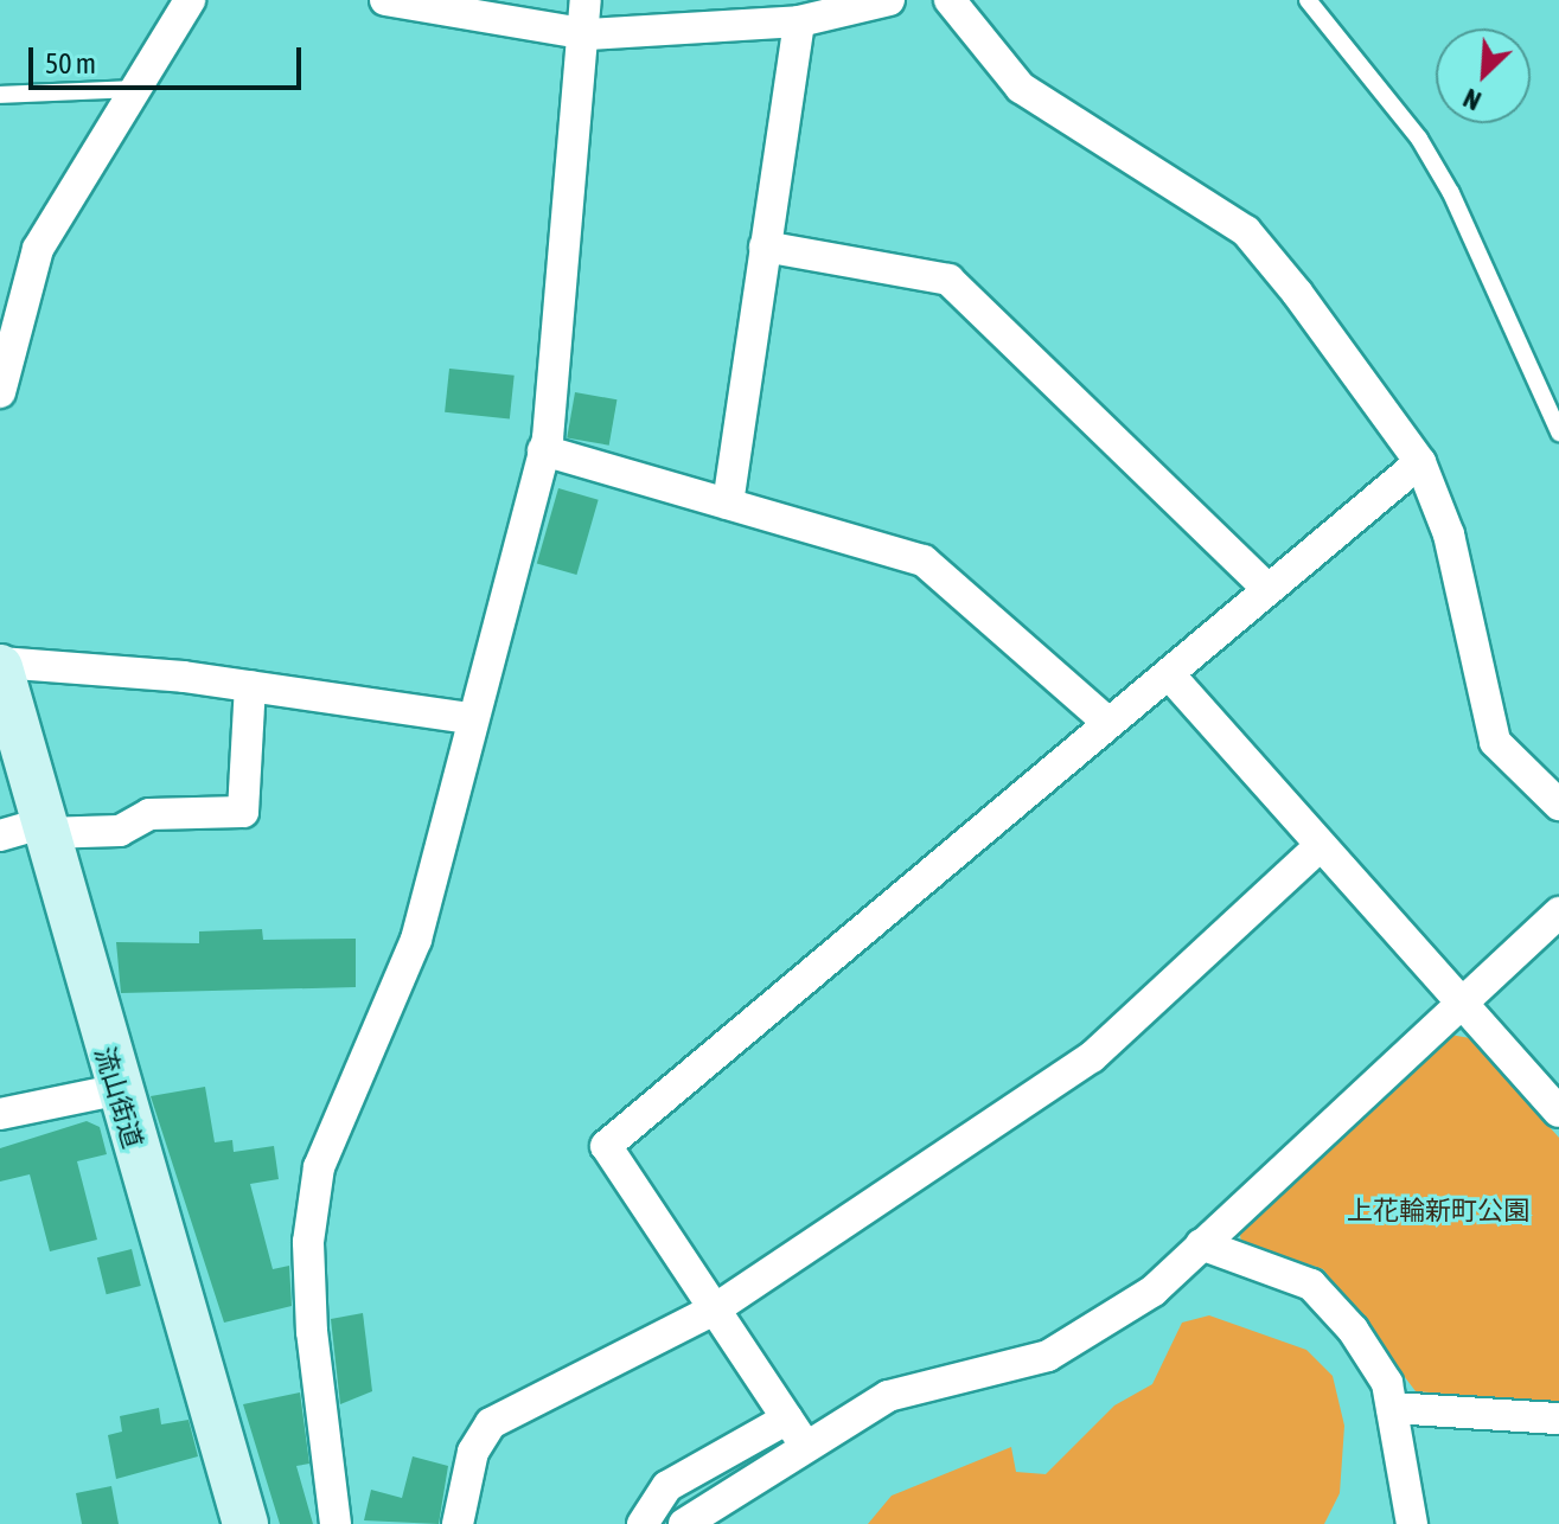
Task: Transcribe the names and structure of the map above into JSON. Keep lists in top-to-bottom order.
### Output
{
  "streets": {
    "street": ["流山街道"]
  },
  "parks": ["上花輪新町公園"],
  "scale_bar": "50 m",
  "north": "bottom left"
}
